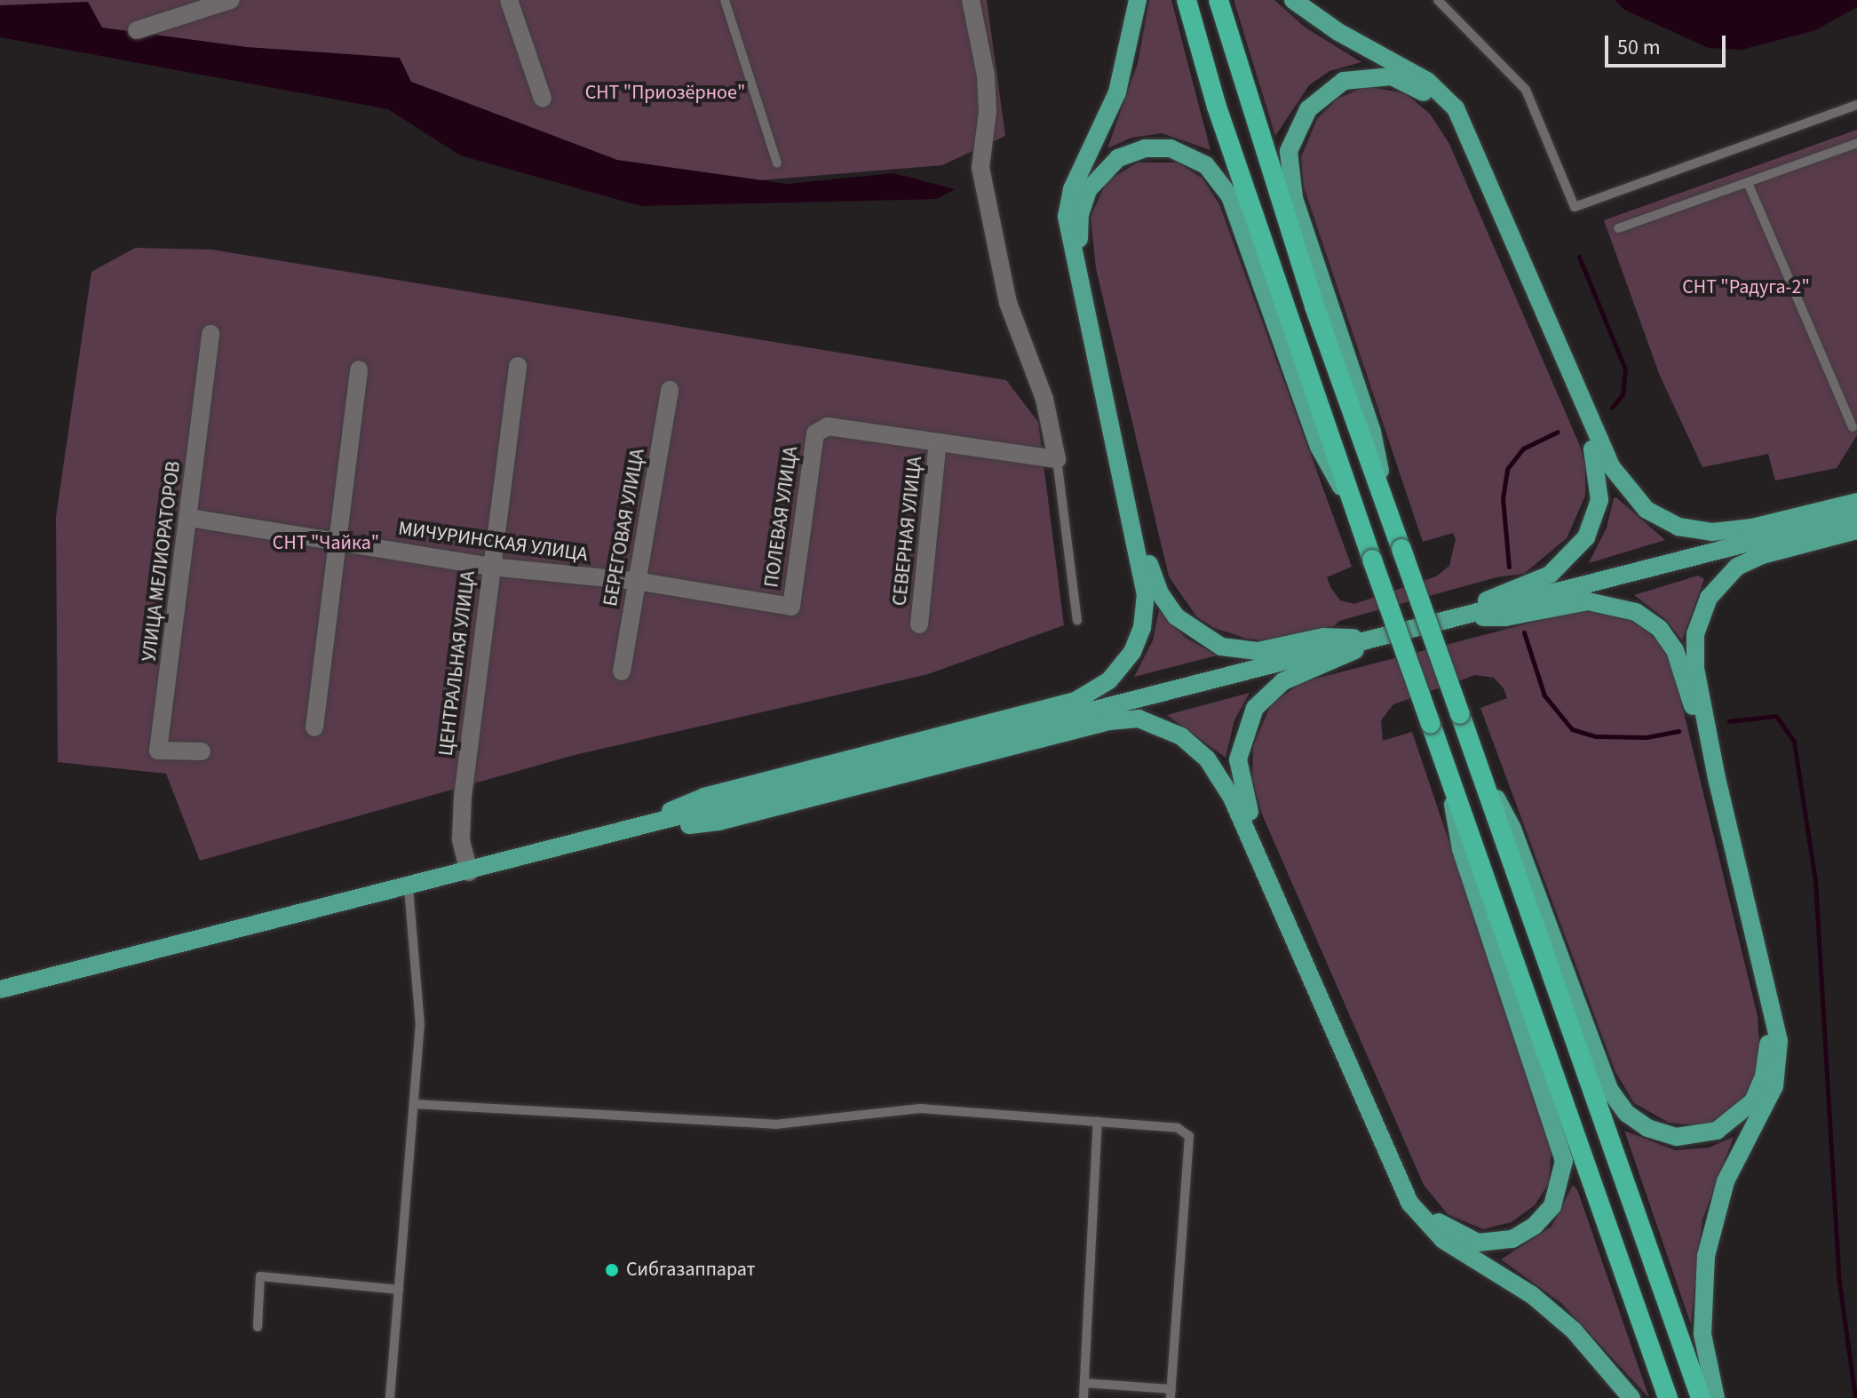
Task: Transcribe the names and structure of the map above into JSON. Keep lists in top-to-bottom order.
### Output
{
  "streets": {
    "street": [
      "ПОЛЕВАЯ УЛИЦА",
      "БЕРЕГОВАЯ УЛИЦА",
      "СЕВЕРНАЯ УЛИЦА",
      "МИЧУРИНСКАЯ УЛИЦА",
      "УЛИЦА МЕЛИОРАТОРОВ",
      "ЦЕНТРАЛЬНАЯ УЛИЦА"
    ]
  },
  "crossings": [
    ["ПОЛЕВАЯ УЛИЦА", "СЕВЕРНАЯ УЛИЦА"],
    ["ПОЛЕВАЯ УЛИЦА", "МИЧУРИНСКАЯ УЛИЦА"],
    ["БЕРЕГОВАЯ УЛИЦА", "МИЧУРИНСКАЯ УЛИЦА"],
    ["МИЧУРИНСКАЯ УЛИЦА", "УЛИЦА МЕЛИОРАТОРОВ"],
    ["МИЧУРИНСКАЯ УЛИЦА", "ЦЕНТРАЛЬНАЯ УЛИЦА"]
  ],
  "parks": ["СНТ \"Приозёрное\"", "СНТ \"Радуга-2\"", "СНТ \"Чайка\""],
  "places": ["Сибгазаппарат"],
  "scale_bar": "50 m"
}
